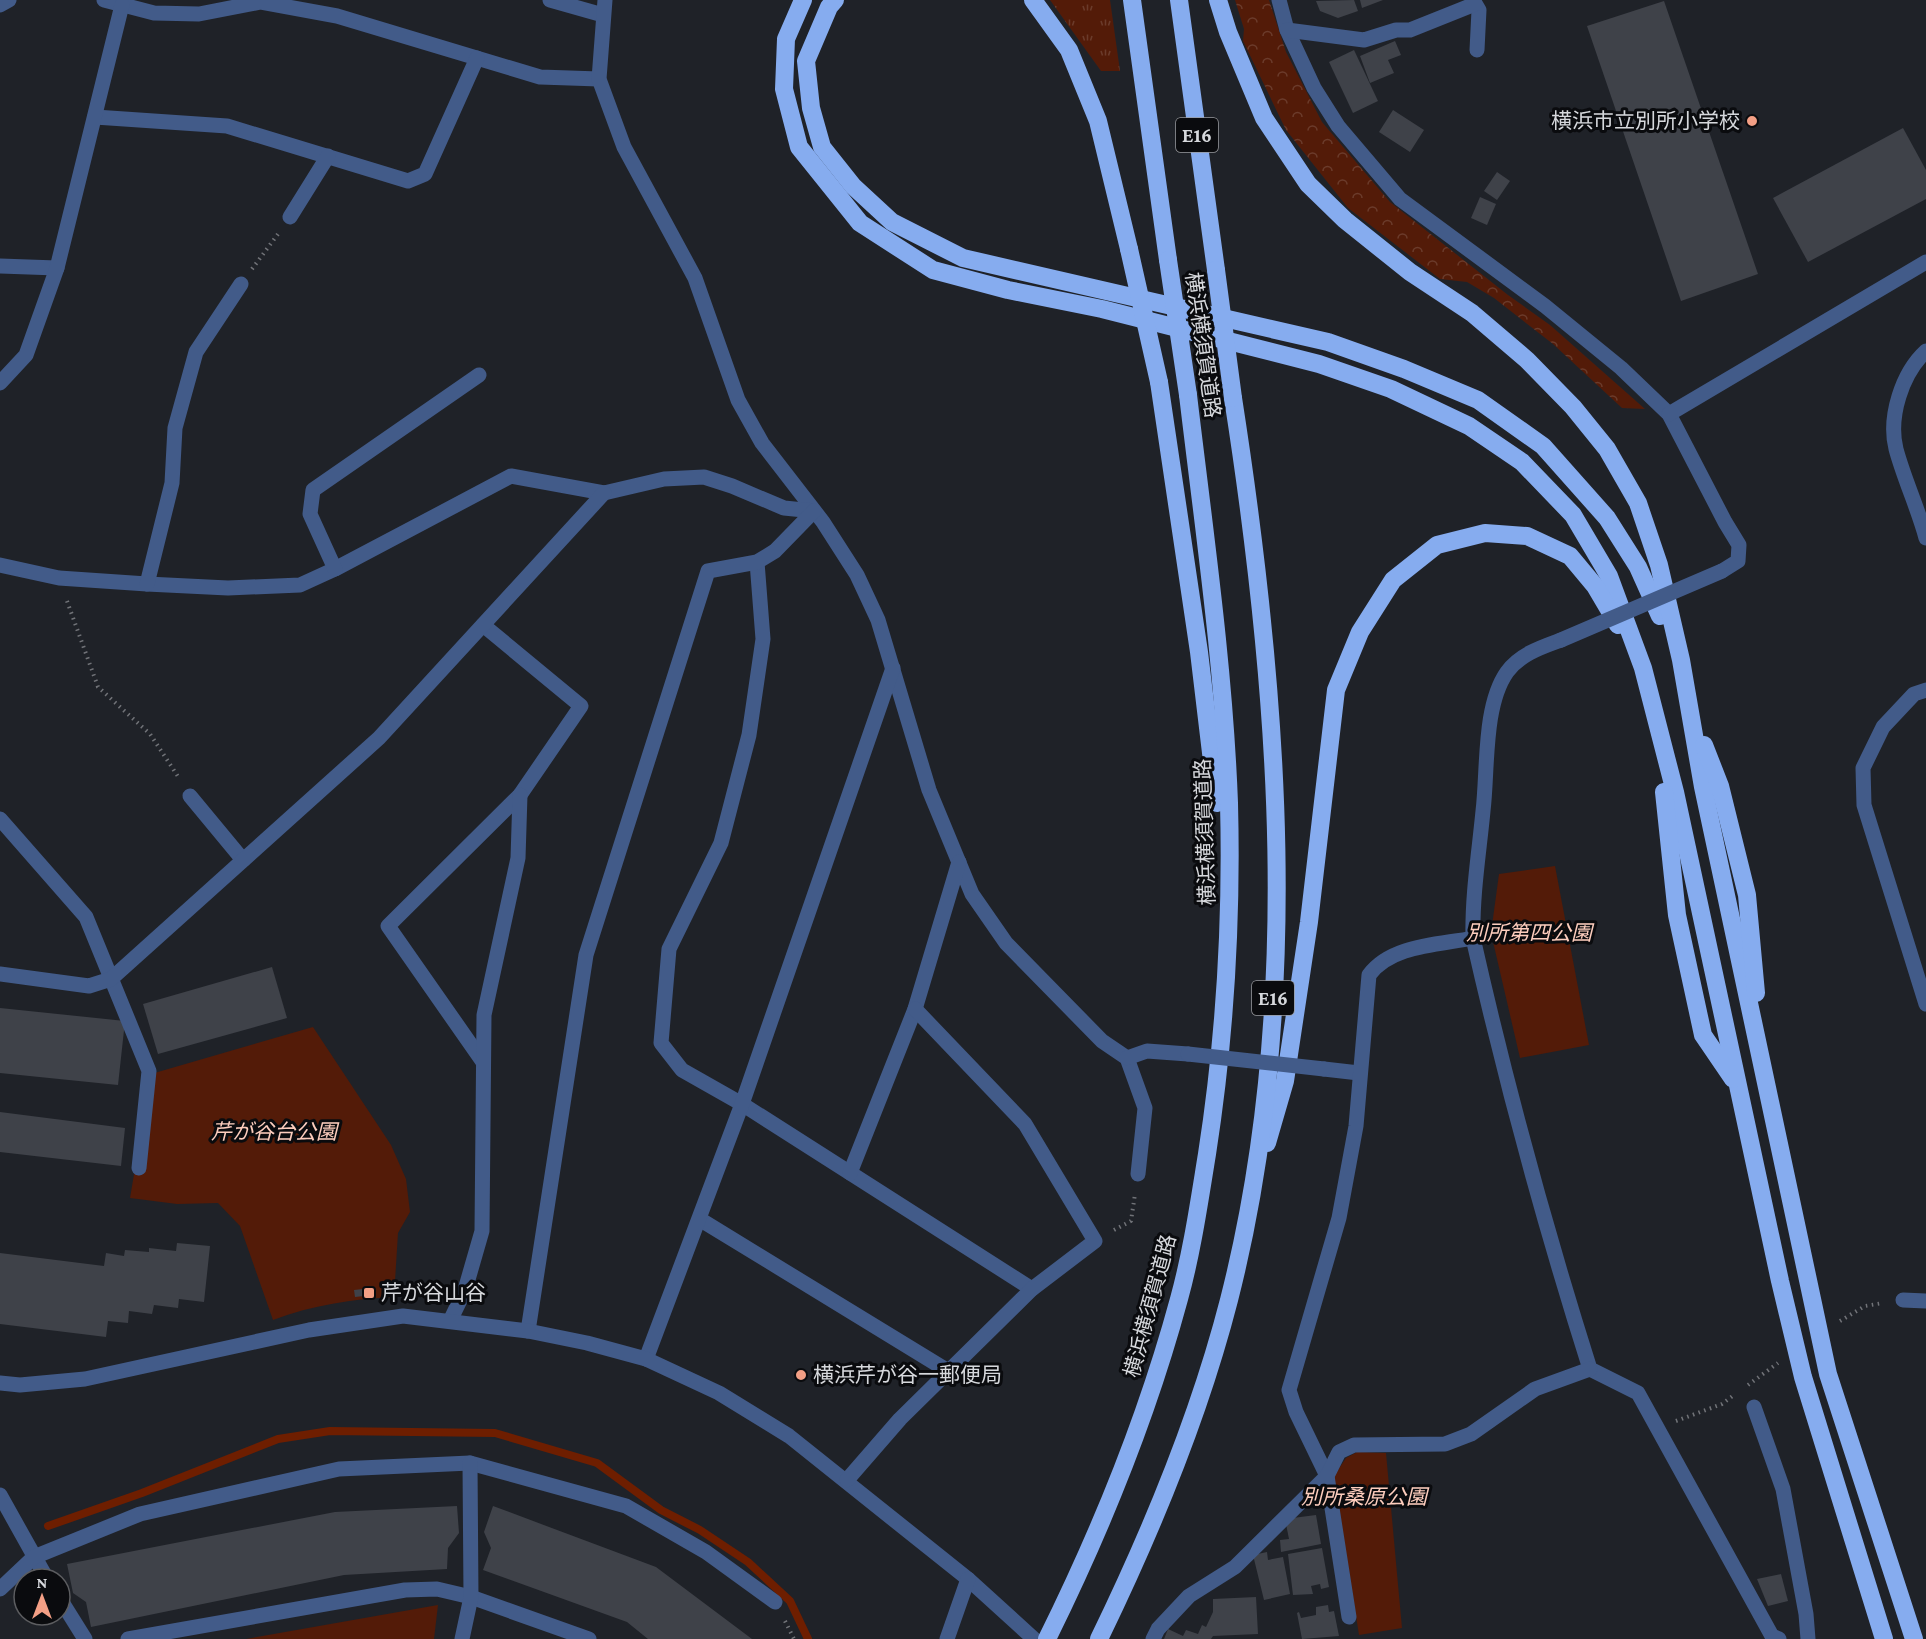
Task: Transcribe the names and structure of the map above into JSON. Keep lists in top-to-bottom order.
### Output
{
  "streets": {
    "highway": ["E16", "横浜横須賀道路"]
  },
  "parks": ["別所第四公園", "芹が谷台公園", "別所桑原公園"],
  "places": {
    "other": ["横浜市立別所小学校", "横浜芹が谷一郵便局"],
    "transit": ["芹が谷山谷"]
  },
  "north": "top"
}
